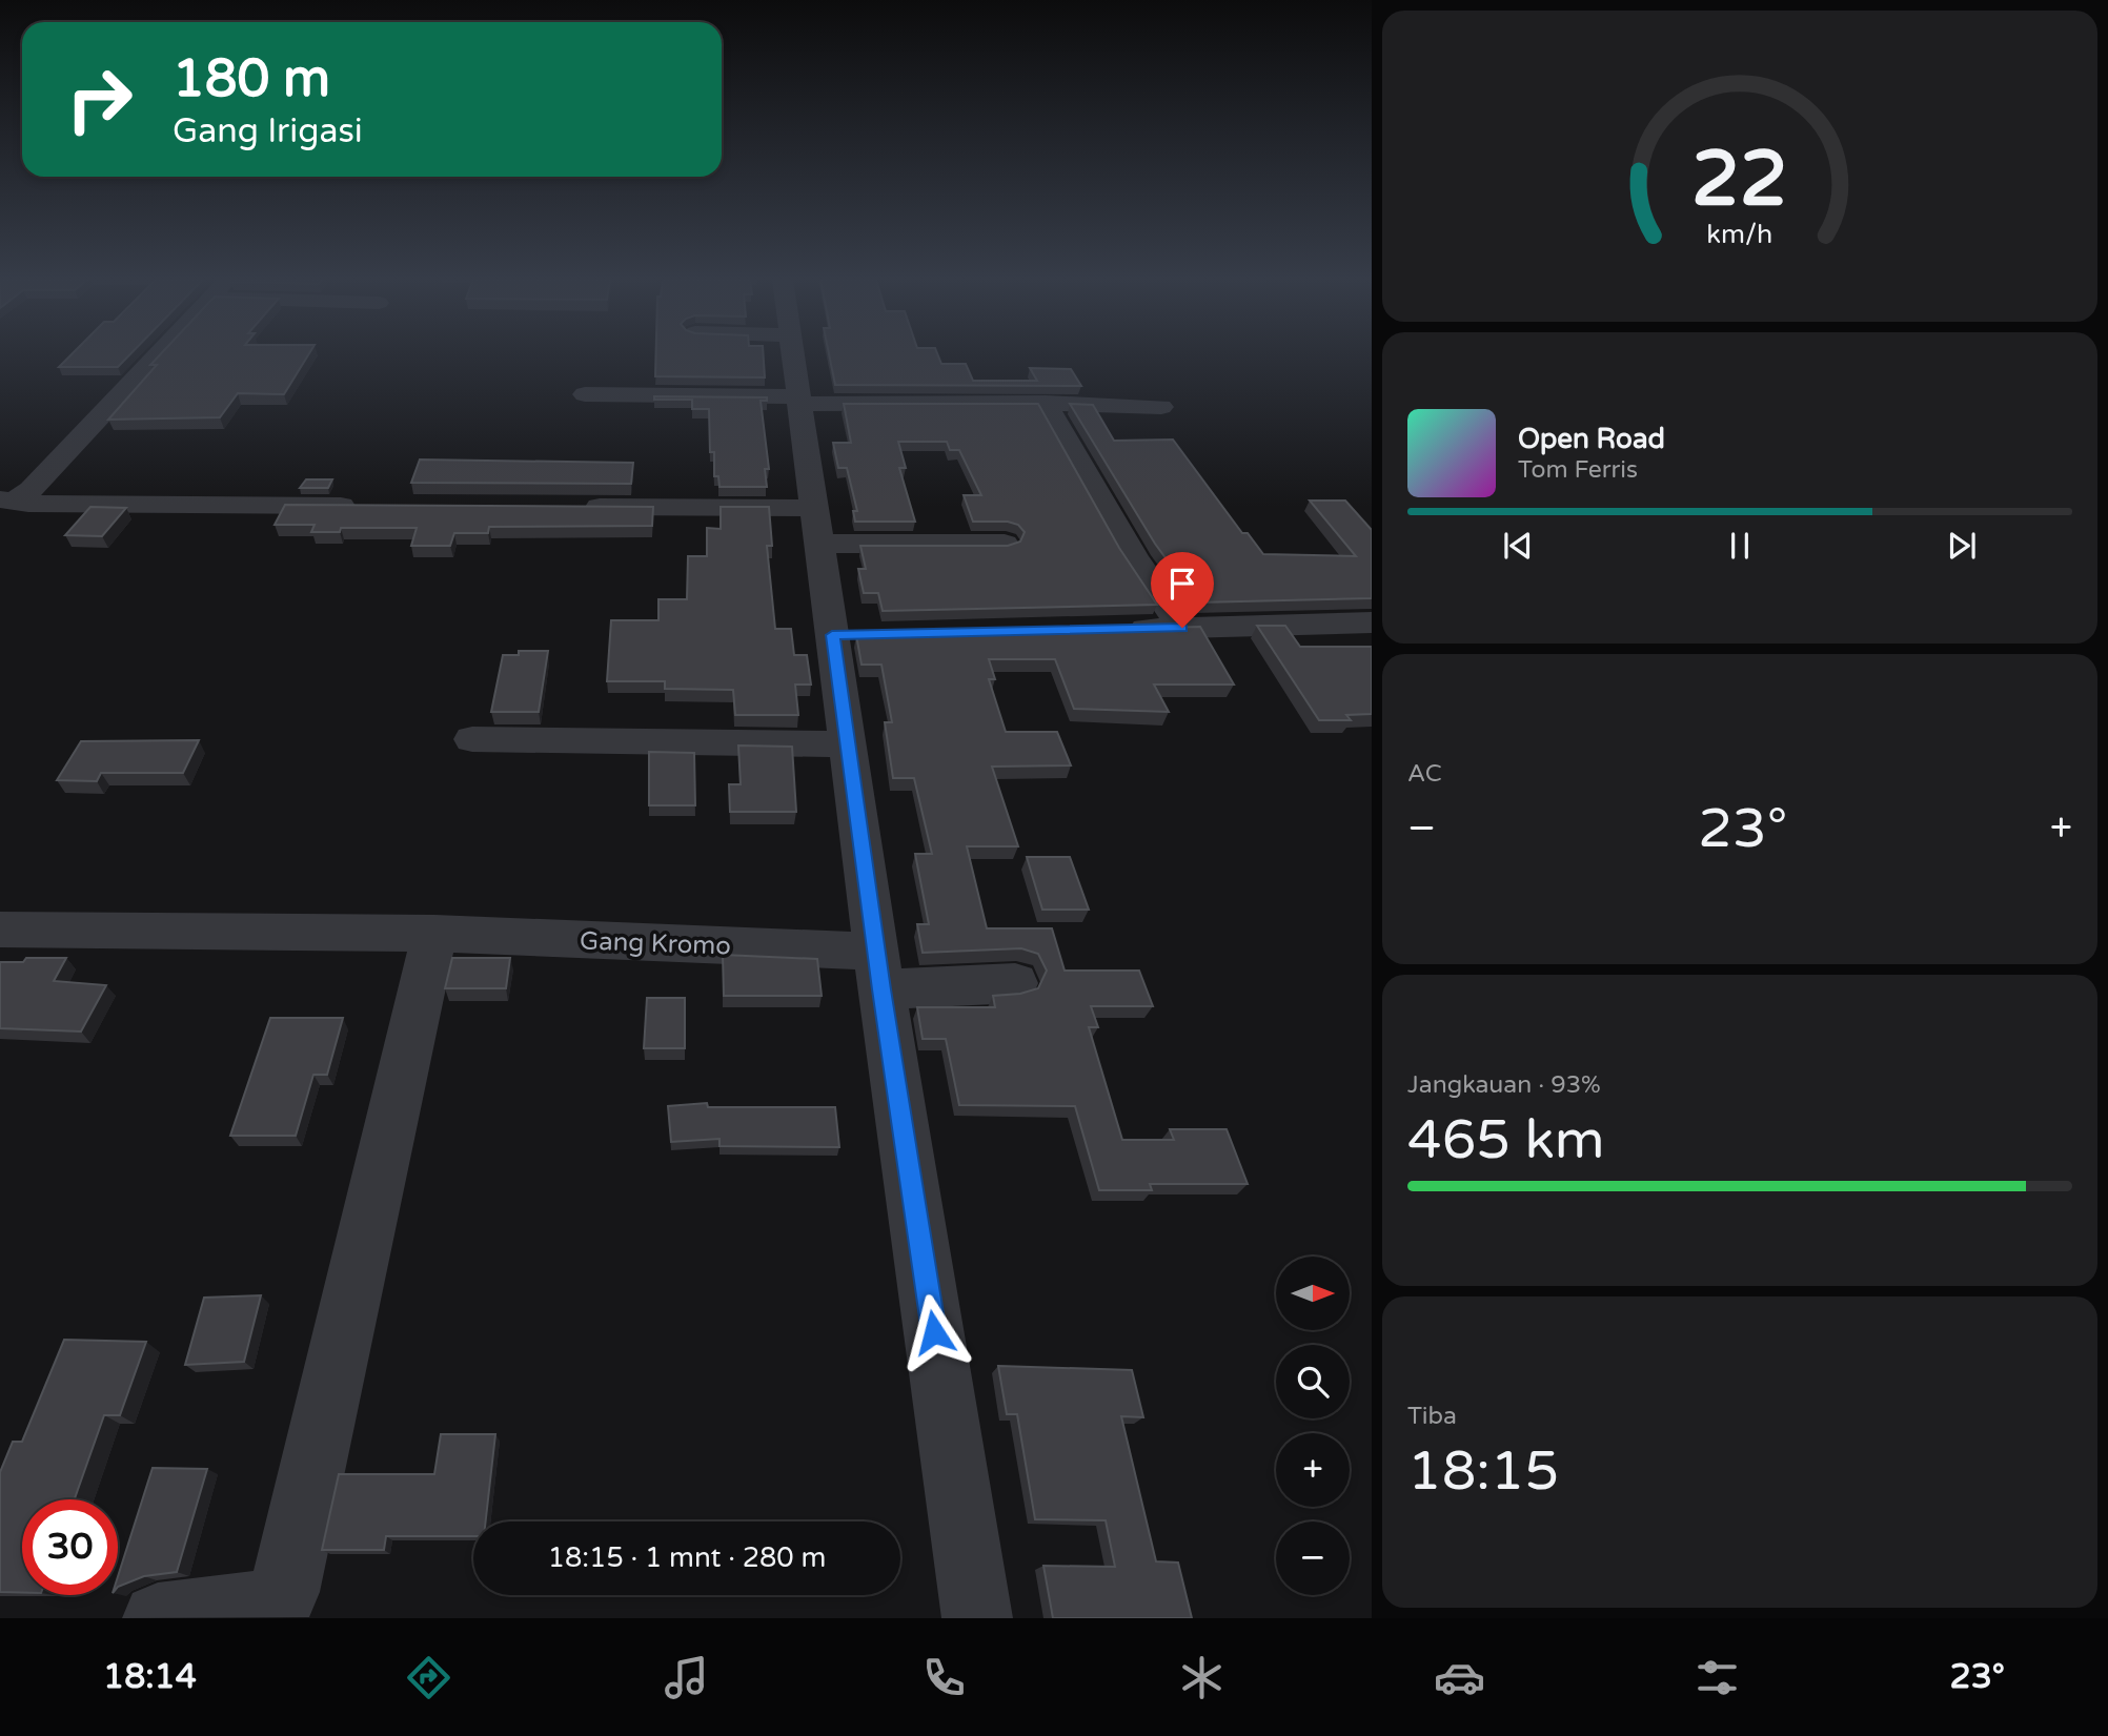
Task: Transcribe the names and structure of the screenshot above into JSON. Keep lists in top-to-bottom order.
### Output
{
  "streets": {
    "street": ["Gang Kromo"]
  },
  "north": "right",
  "page": {
    "turn": ["180 m", "Gang Irigasi"],
    "song": ["Open Road", "Tom Ferris"],
    "tile": [
      "AC",
      ["Jangkauan · 93%", "465 km"],
      ["Tiba", "18:15"]
    ],
    "heat": ["−", "23°", "+"],
    "map_buttons": ["+", "−"],
    "limit": "30",
    "trip": "18:15 · 1 mnt · 280 m",
    "tabs": ["18:14", "23°"],
    "gauge": ["22", "km/h"]
  }
}
